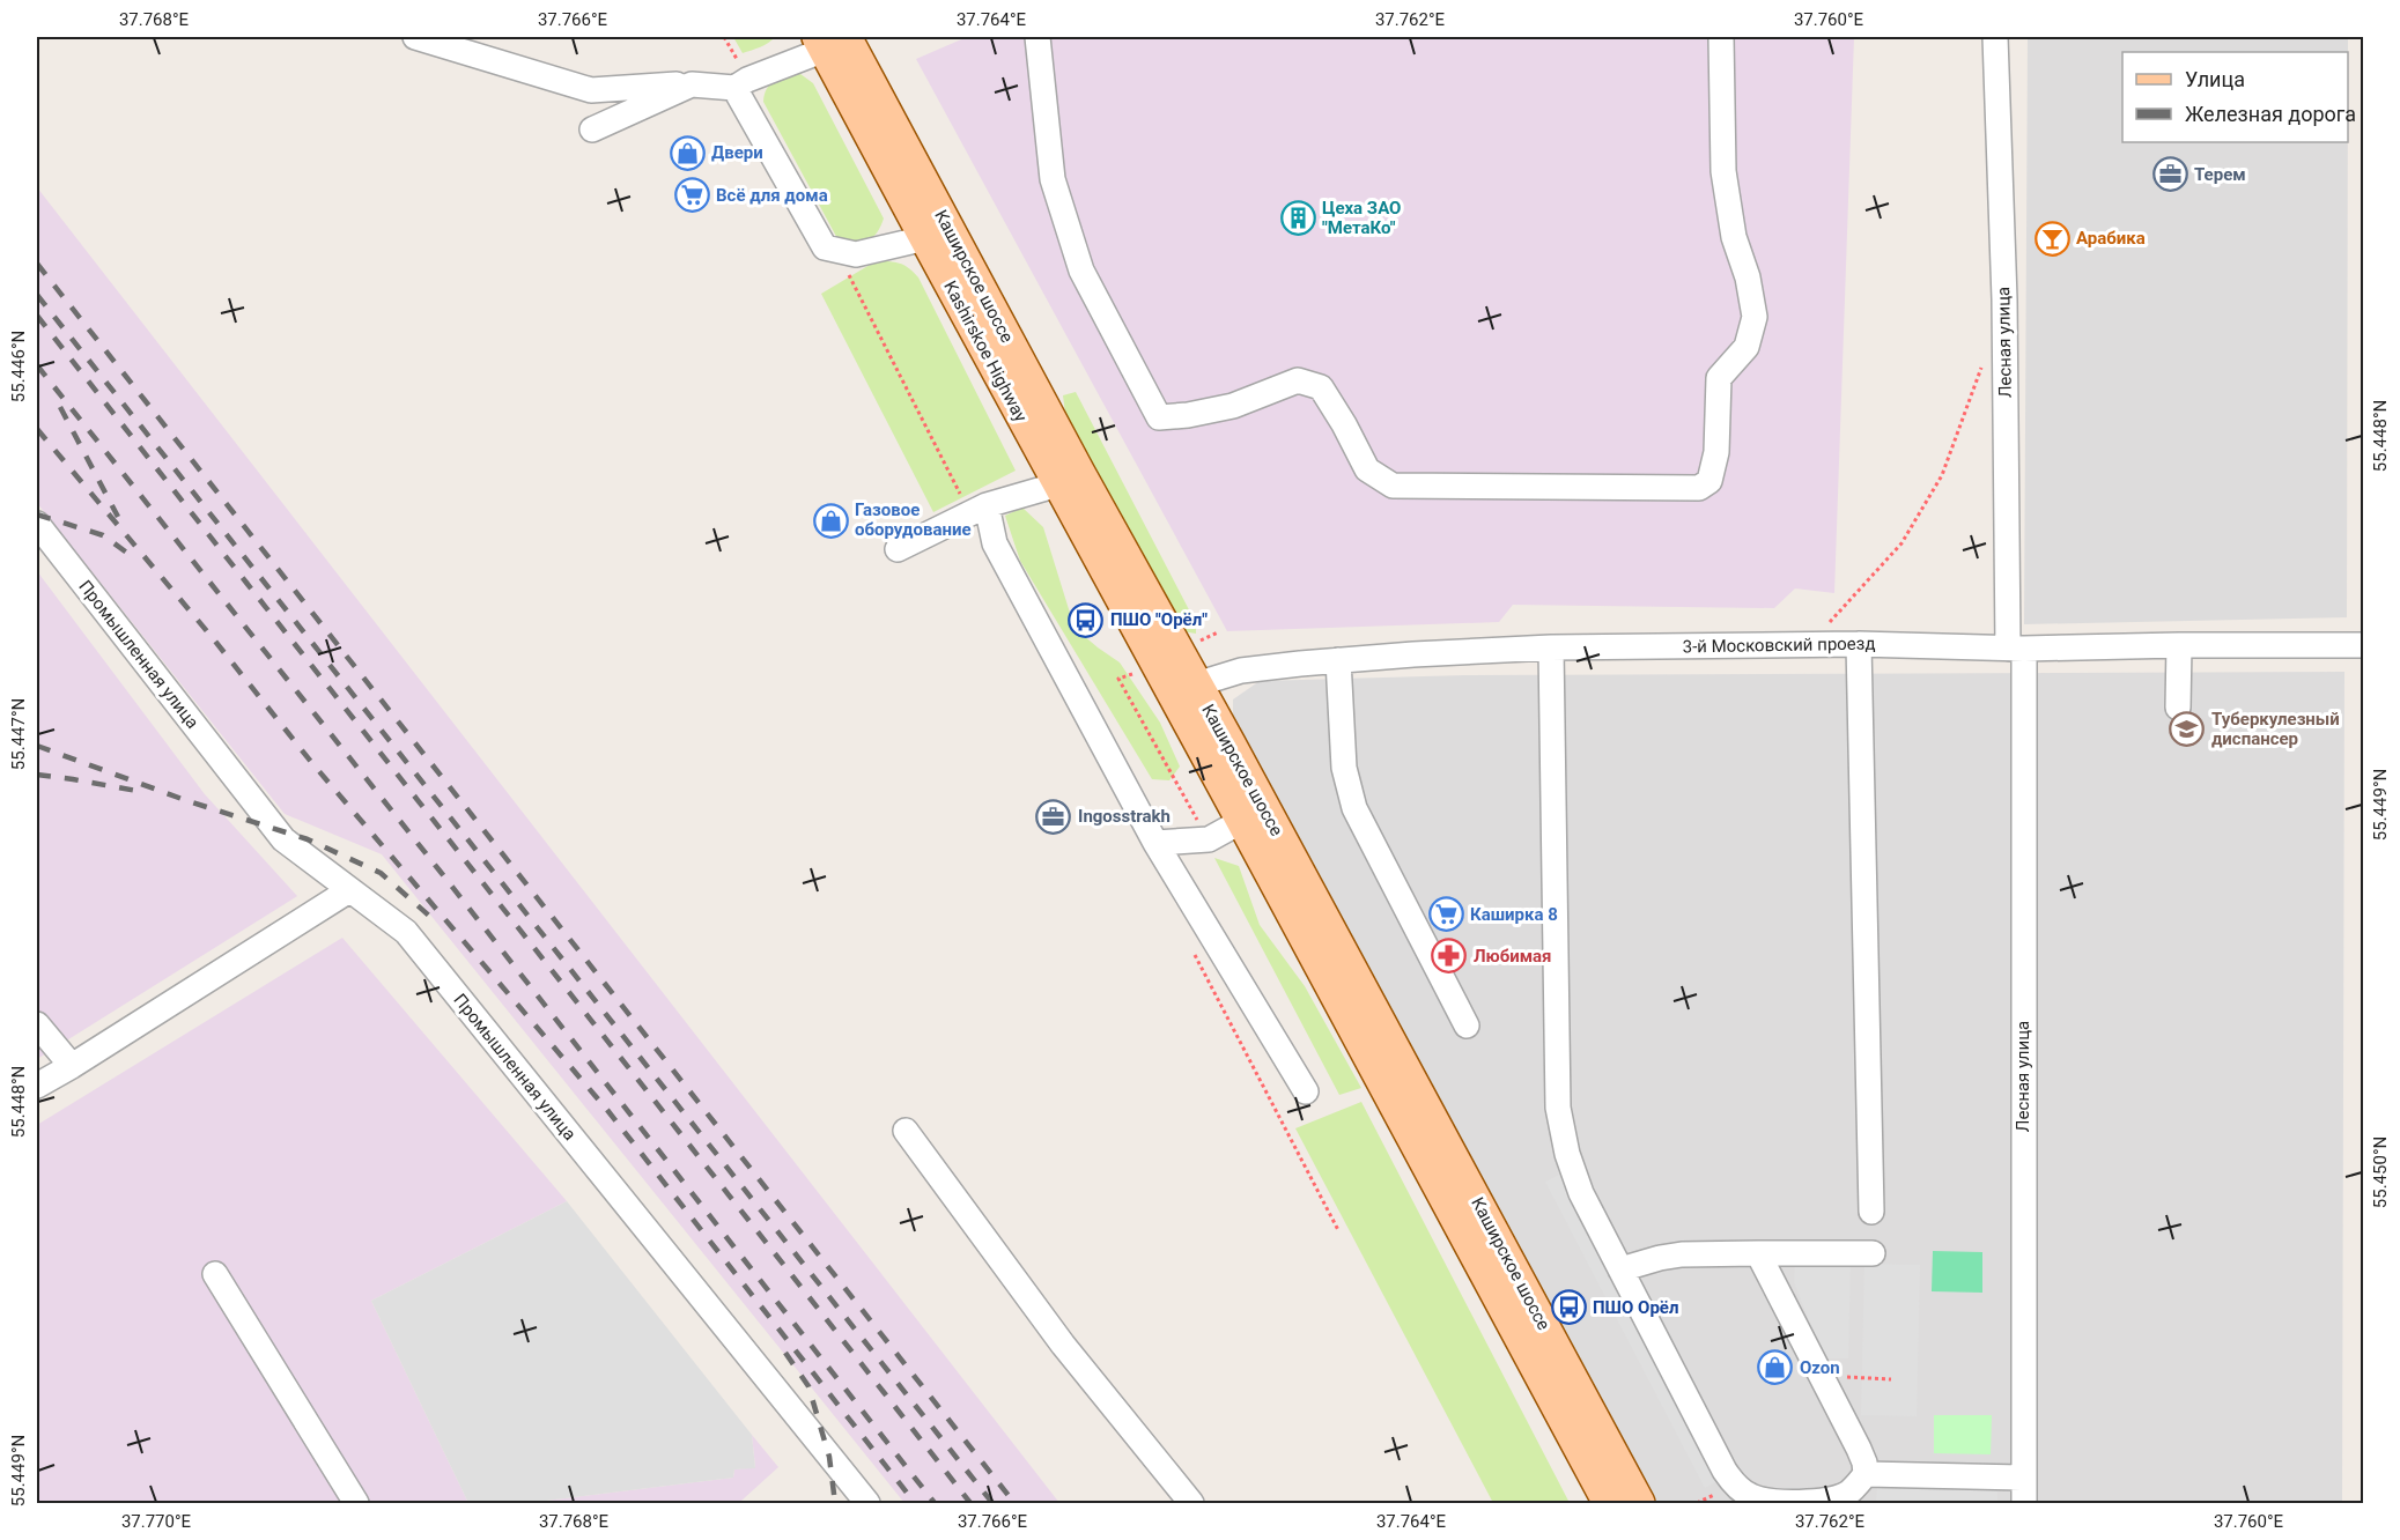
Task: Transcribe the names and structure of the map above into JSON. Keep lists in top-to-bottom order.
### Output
{
  "streets": {
    "main road": ["Каширское шоссе", "Kashirskoe Highway"],
    "street": ["Лесная улица", "3-й Московский проезд", "Промышленная улица"]
  },
  "crossings": [
    ["Каширское шоссе", "Kashirskoe Highway"],
    ["Каширское шоссе", "3-й Московский проезд"],
    ["Лесная улица", "3-й Московский проезд"]
  ],
  "places": {
    "shop": ["Двери", "Газовое оборудование", "Ozon"],
    "office": ["Терем", "Ingosstrakh"],
    "supermarket": ["Всё для дома", "Каширка 8"],
    "building": ["Цеха ЗАО \"МетаКо\""],
    "bar": ["Арабика"],
    "bus stop": ["ПШО \"Орёл\"", "ПШО Орёл"],
    "school or university": ["Туберкулезный диспансер"],
    "pharmacy": ["Любимая"]
  },
  "legend": ["Улица", "Железная дорога"],
  "coordinates": [
    "37.768°E",
    "37.766°E",
    "37.764°E",
    "37.762°E",
    "37.760°E",
    "55.446°N",
    "55.448°N",
    "55.447°N",
    "55.449°N",
    "55.450°N",
    "37.770°E"
  ]
}
